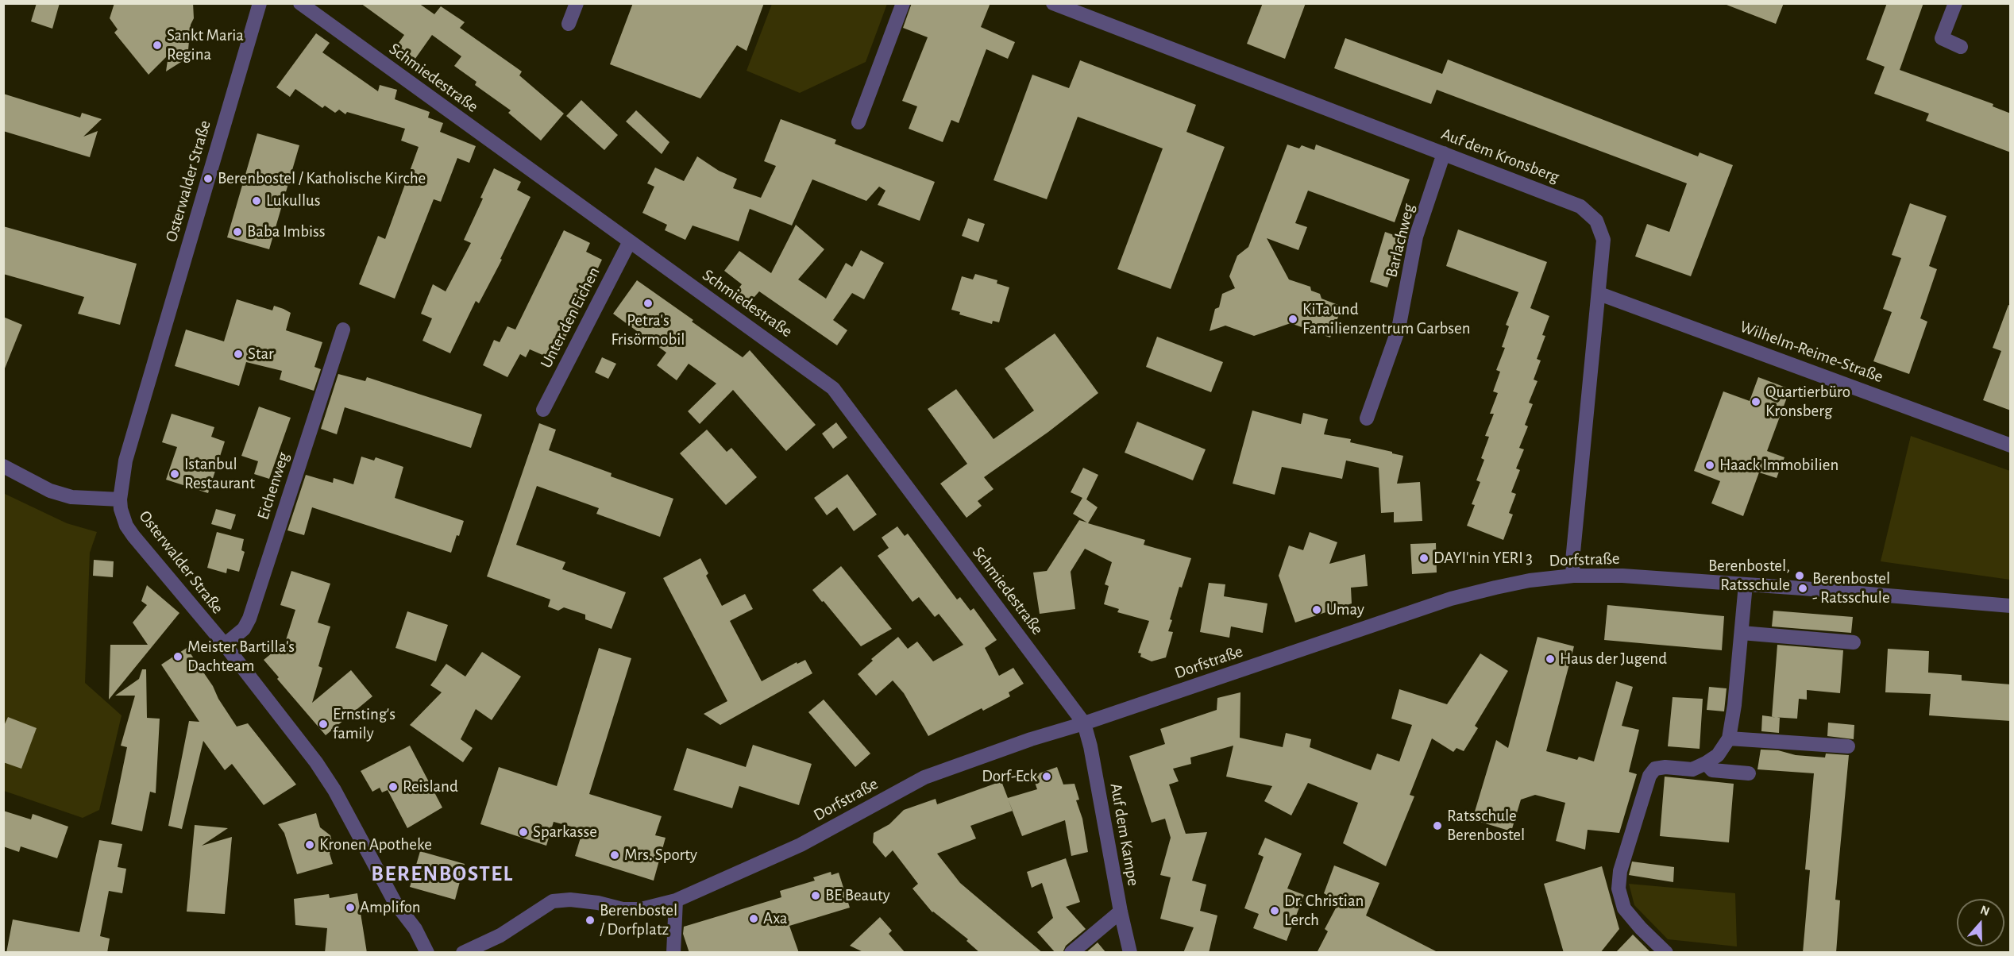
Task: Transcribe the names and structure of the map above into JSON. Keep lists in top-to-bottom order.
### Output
{
  "streets": {
    "street": [
      "Schmiedestraße",
      "Auf dem Kronsberg",
      "Osterwalder Straße",
      "Barlachweg",
      "Unter den Eichen",
      "Wilhelm-Reime-Straße",
      "Eichenweg",
      "Dorfstraße",
      "Auf dem Kampe"
    ]
  },
  "crossings": [
    ["Schmiedestraße", "Unter den Eichen"],
    ["Schmiedestraße", "Dorfstraße"],
    ["Schmiedestraße", "Auf dem Kampe"],
    ["Auf dem Kronsberg", "Barlachweg"],
    ["Auf dem Kronsberg", "Wilhelm-Reime-Straße"],
    ["Auf dem Kronsberg", "Dorfstraße"],
    ["Osterwalder Straße", "Eichenweg"],
    ["Dorfstraße", "Auf dem Kampe"]
  ],
  "districts": ["BERENBOSTEL"],
  "places": [
    "Sankt Maria Regina",
    "Berenbostel / Katholische Kirche",
    "Lukullus",
    "Baba Imbiss",
    "Petra's Frisörmobil",
    "KiTa und Familienzentrum Garbsen",
    "Star",
    "Quartierbüro Kronsberg",
    "Haack Immobilien",
    "Istanbul Restaurant",
    "DAYI'nin YERI 3",
    "Berenbostel, Ratsschule",
    "Berenbostel - Ratsschule",
    "Umay",
    "Meister Bartilla's Dachteam",
    "Haus der Jugend",
    "Ernsting's family",
    "Dorf-Eck",
    "Reisland",
    "Ratsschule Berenbostel",
    "Sparkasse",
    "Kronen Apotheke",
    "Mrs. Sporty",
    "BE Beauty",
    "Amplifon",
    "Dr. Christian Lerch",
    "Axa",
    "Berenbostel / Dorfplatz"
  ],
  "north": "top"
}
